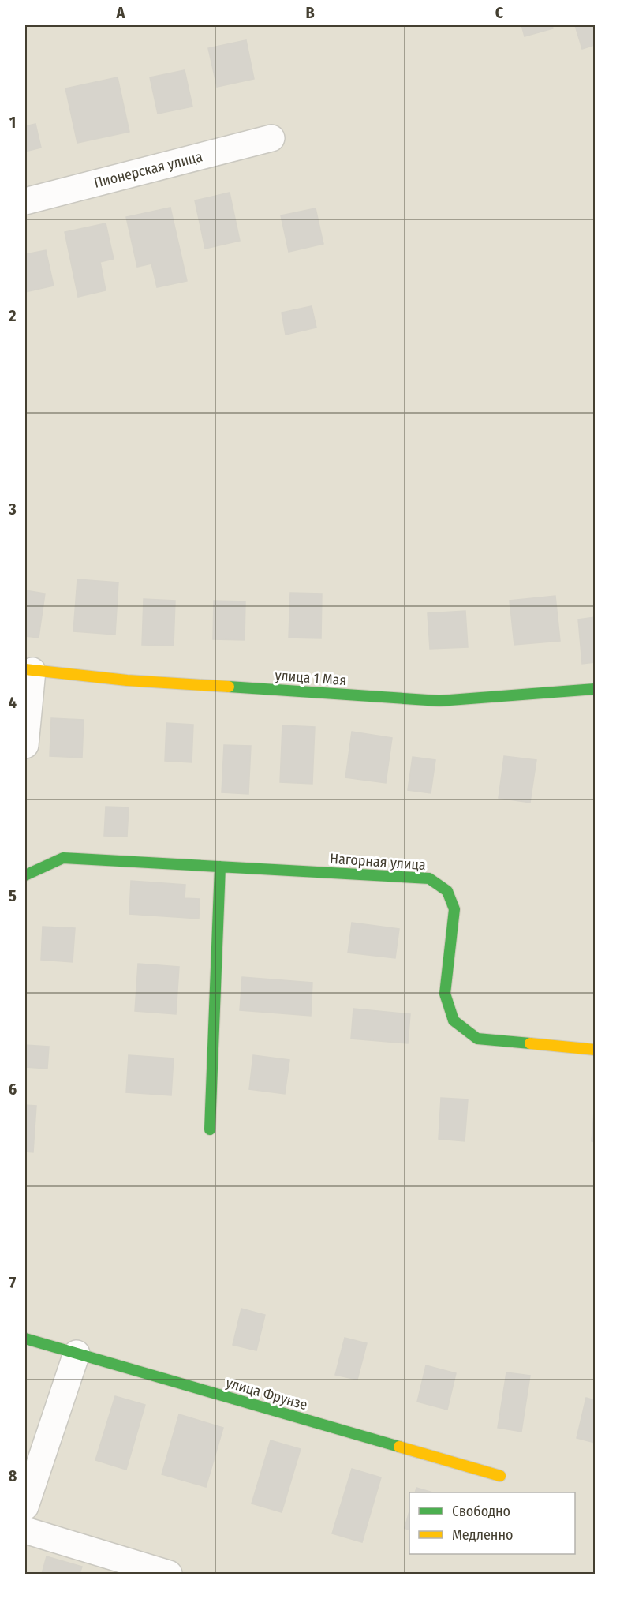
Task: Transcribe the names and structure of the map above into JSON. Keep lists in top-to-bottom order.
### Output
{
  "streets": {
    "street": [
      "Пионерская улица",
      "улица 1 Мая",
      "Нагорная улица",
      "улица Фрунзе"
    ]
  },
  "legend": ["Свободно", "Медленно"],
  "grid": {
    "columns": ["A", "B", "C"],
    "rows": [
      "1",
      "2",
      "3",
      "4",
      "5",
      "6",
      "7",
      "8"
    ]
  }
}
